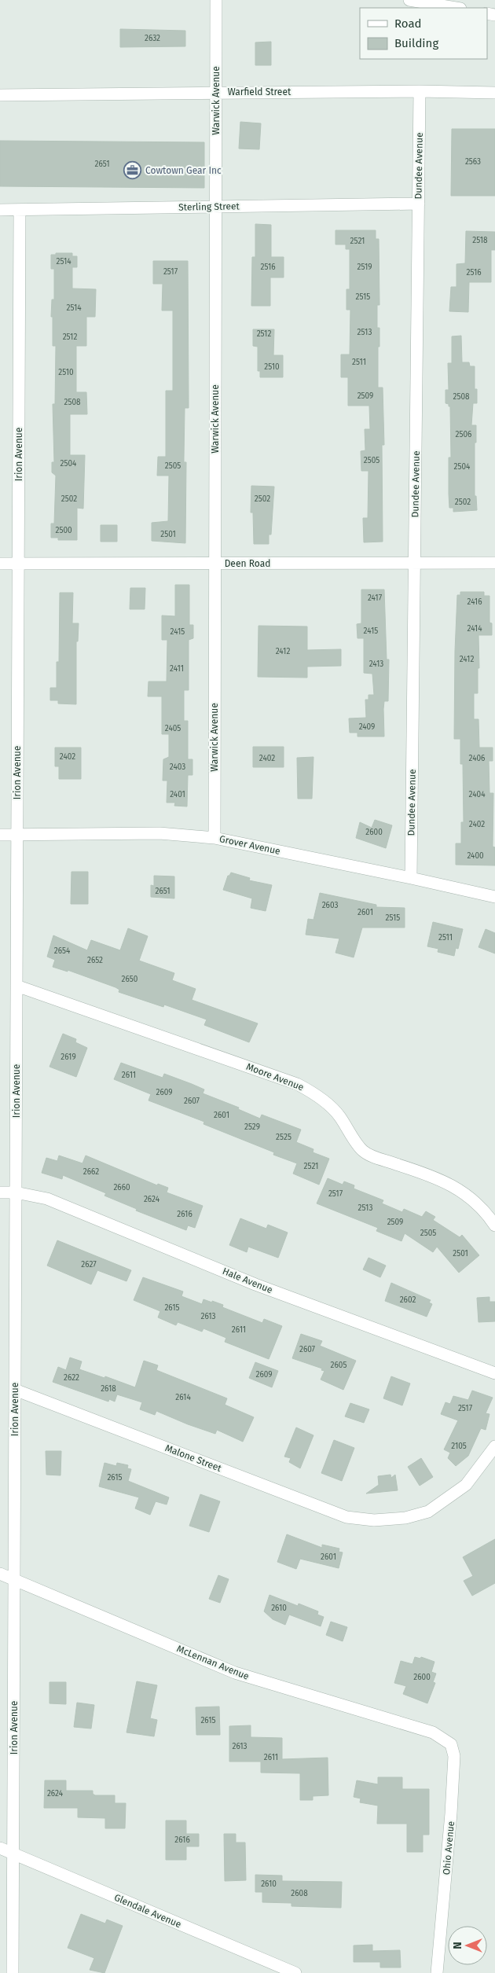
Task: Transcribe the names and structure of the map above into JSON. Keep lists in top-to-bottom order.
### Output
{
  "streets": {
    "street": [
      "Warfield Street",
      "Warwick Avenue",
      "Dundee Avenue",
      "Sterling Street",
      "Irion Avenue",
      "Deen Road",
      "Grover Avenue",
      "Moore Avenue",
      "Hale Avenue",
      "Malone Street",
      "McLennan Avenue",
      "Ohio Avenue",
      "Glendale Avenue"
    ]
  },
  "crossings": [
    ["Warfield Street", "Warwick Avenue"],
    ["Warfield Street", "Dundee Avenue"],
    ["Warwick Avenue", "Sterling Street"],
    ["Warwick Avenue", "Deen Road"],
    ["Warwick Avenue", "Grover Avenue"],
    ["Dundee Avenue", "Sterling Street"],
    ["Dundee Avenue", "Deen Road"],
    ["Dundee Avenue", "Grover Avenue"],
    ["Sterling Street", "Irion Avenue"],
    ["Irion Avenue", "Deen Road"],
    ["Irion Avenue", "Grover Avenue"],
    ["Irion Avenue", "Moore Avenue"],
    ["Irion Avenue", "Hale Avenue"],
    ["Irion Avenue", "Malone Street"],
    ["Irion Avenue", "McLennan Avenue"],
    ["Irion Avenue", "Glendale Avenue"],
    ["McLennan Avenue", "Ohio Avenue"]
  ],
  "places": {
    "office": ["Cowtown Gear Inc"]
  },
  "house_numbers": [
    "2632",
    "2563",
    "2651",
    "2518",
    "2521",
    "2514",
    "2516",
    "2519",
    "2517",
    "2516",
    "2515",
    "2514",
    "2513",
    "2512",
    "2512",
    "2511",
    "2510",
    "2510",
    "2509",
    "2508",
    "2508",
    "2506",
    "2505",
    "2504",
    "2505",
    "2504",
    "2502",
    "2502",
    "2502",
    "2500",
    "2501",
    "2417",
    "2416",
    "2414",
    "2415",
    "2415",
    "2412",
    "2412",
    "2413",
    "2411",
    "2409",
    "2405",
    "2402",
    "2402",
    "2406",
    "2403",
    "2401",
    "2404",
    "2402",
    "2600",
    "2400",
    "2651",
    "2603",
    "2601",
    "2515",
    "2511",
    "2654",
    "2652",
    "2650",
    "2619",
    "2611",
    "2609",
    "2607",
    "2601",
    "2529",
    "2525",
    "2521",
    "2662",
    "2660",
    "2517",
    "2624",
    "2513",
    "2616",
    "2509",
    "2505",
    "2501",
    "2627",
    "2602",
    "2615",
    "2613",
    "2611",
    "2607",
    "2605",
    "2609",
    "2622",
    "2618",
    "2614",
    "2517",
    "2105",
    "2615",
    "2601",
    "2610",
    "2600",
    "2615",
    "2613",
    "2611",
    "2624",
    "2616",
    "2610",
    "2608"
  ],
  "legend": ["Road", "Building"],
  "north": "left"
}
